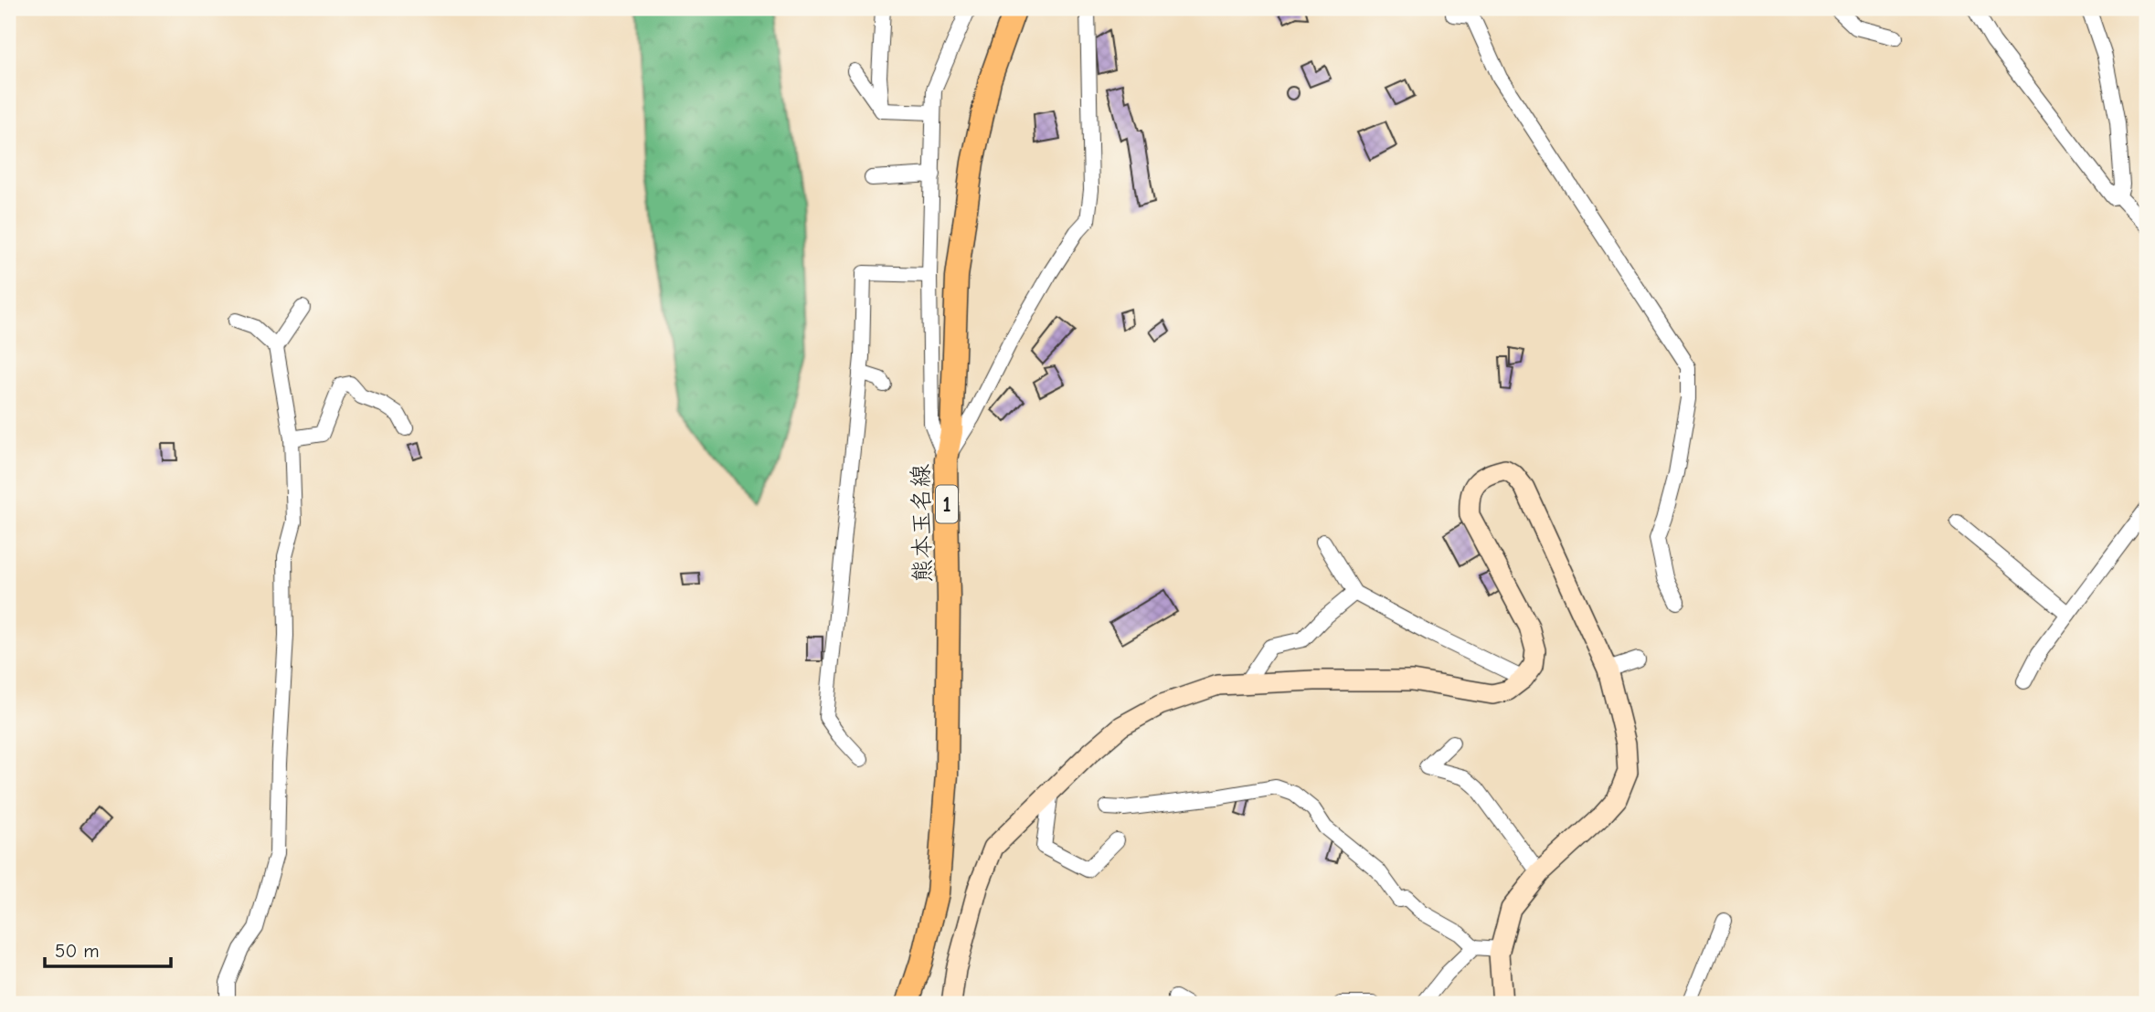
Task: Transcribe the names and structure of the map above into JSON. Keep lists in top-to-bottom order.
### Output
{
  "streets": {
    "main road": ["1", "熊本玉名線"]
  },
  "scale_bar": "50 m"
}
